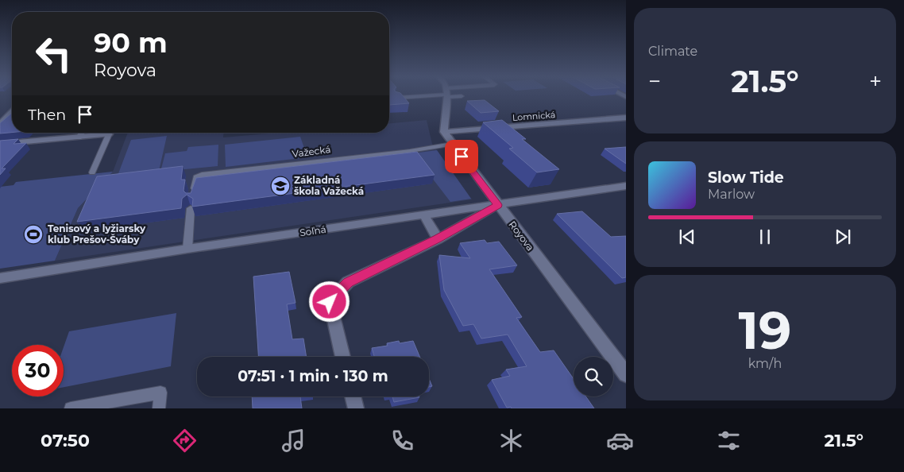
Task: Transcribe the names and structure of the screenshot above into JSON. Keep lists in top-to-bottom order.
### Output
{
  "streets": {
    "street": ["Lomnická", "Soľná", "Royova"],
    "lane": ["Važecká"]
  },
  "crossings": [
    ["Lomnická", "Royova"],
    ["Važecká", "Royova"],
    ["Soľná", "Royova"]
  ],
  "places": {
    "school or university": ["Základná škola Važecká"],
    "sports": ["Tenisový a lyžiarsky klub Prešov-Šváby"]
  },
  "page": {
    "tile": [
      "Climate",
      ["19", "km/h"]
    ],
    "turn": ["90 m", "Royova"],
    "heat": ["−", "21.5°", "+"],
    "then": "Then",
    "song": ["Slow Tide", "Marlow"],
    "limit": "30",
    "trip": "07:51 · 1 min · 130 m",
    "tabs": ["07:50", "21.5°"]
  }
}
